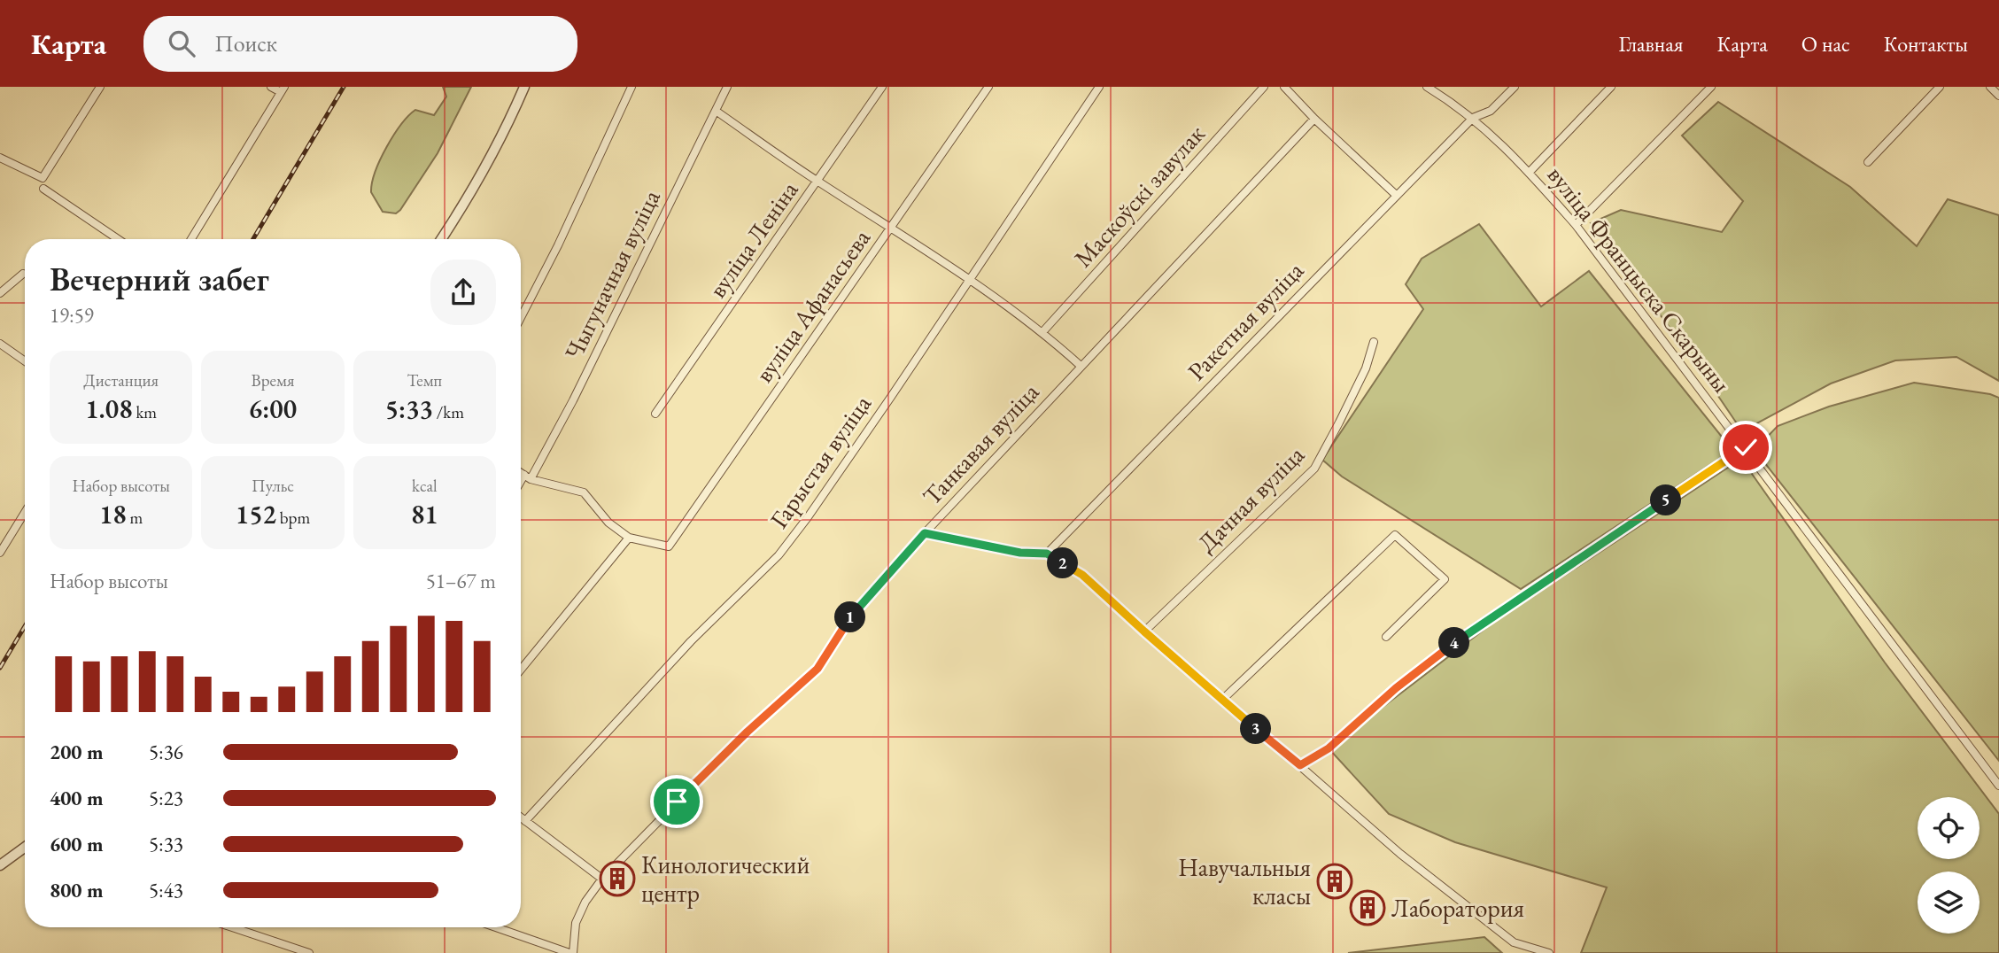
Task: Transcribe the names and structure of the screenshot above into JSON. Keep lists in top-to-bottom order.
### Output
{
  "streets": {
    "street": [
      "Маскоўскі завулак",
      "вуліца Леніна",
      "Чыгуначная вуліца",
      "вуліца Францыска Скарыны",
      "вуліца Афанасьева",
      "Ракетная вуліца",
      "Танкавая вуліца",
      "Гарыстая вуліца",
      "Дачная вуліца"
    ]
  },
  "crossings": [
    ["вуліца Францыска Скарыны", "Ракетная вуліца"]
  ],
  "places": {
    "building": ["Кинологический центр", "Навучальныя класы", "Лаборатория"]
  },
  "page": {
    "header": "Карта",
    "search": "Поиск",
    "nav": [
      "Главная",
      "Карта",
      "О нас",
      "Контакты"
    ],
    "heading": ["Вечерний забег", "19:59"],
    "stats": [
      ["Дистанция", "1.08 km"],
      ["Время", "6:00"],
      ["Темп", "5:33 /km"],
      ["Набор высоты", "18 m"],
      ["Пульс", "152 bpm"],
      ["kcal", "81"]
    ],
    "pins": [
      "5",
      "2",
      "1",
      "4",
      "3"
    ],
    "chart": ["Набор высоты", "51–67 m"],
    "list": [
      {
        "name": "200 m",
        "note": "5:36"
      },
      {
        "name": "400 m",
        "note": "5:23"
      },
      {
        "name": "600 m",
        "note": "5:33"
      },
      {
        "name": "800 m",
        "note": "5:43"
      }
    ]
  }
}
